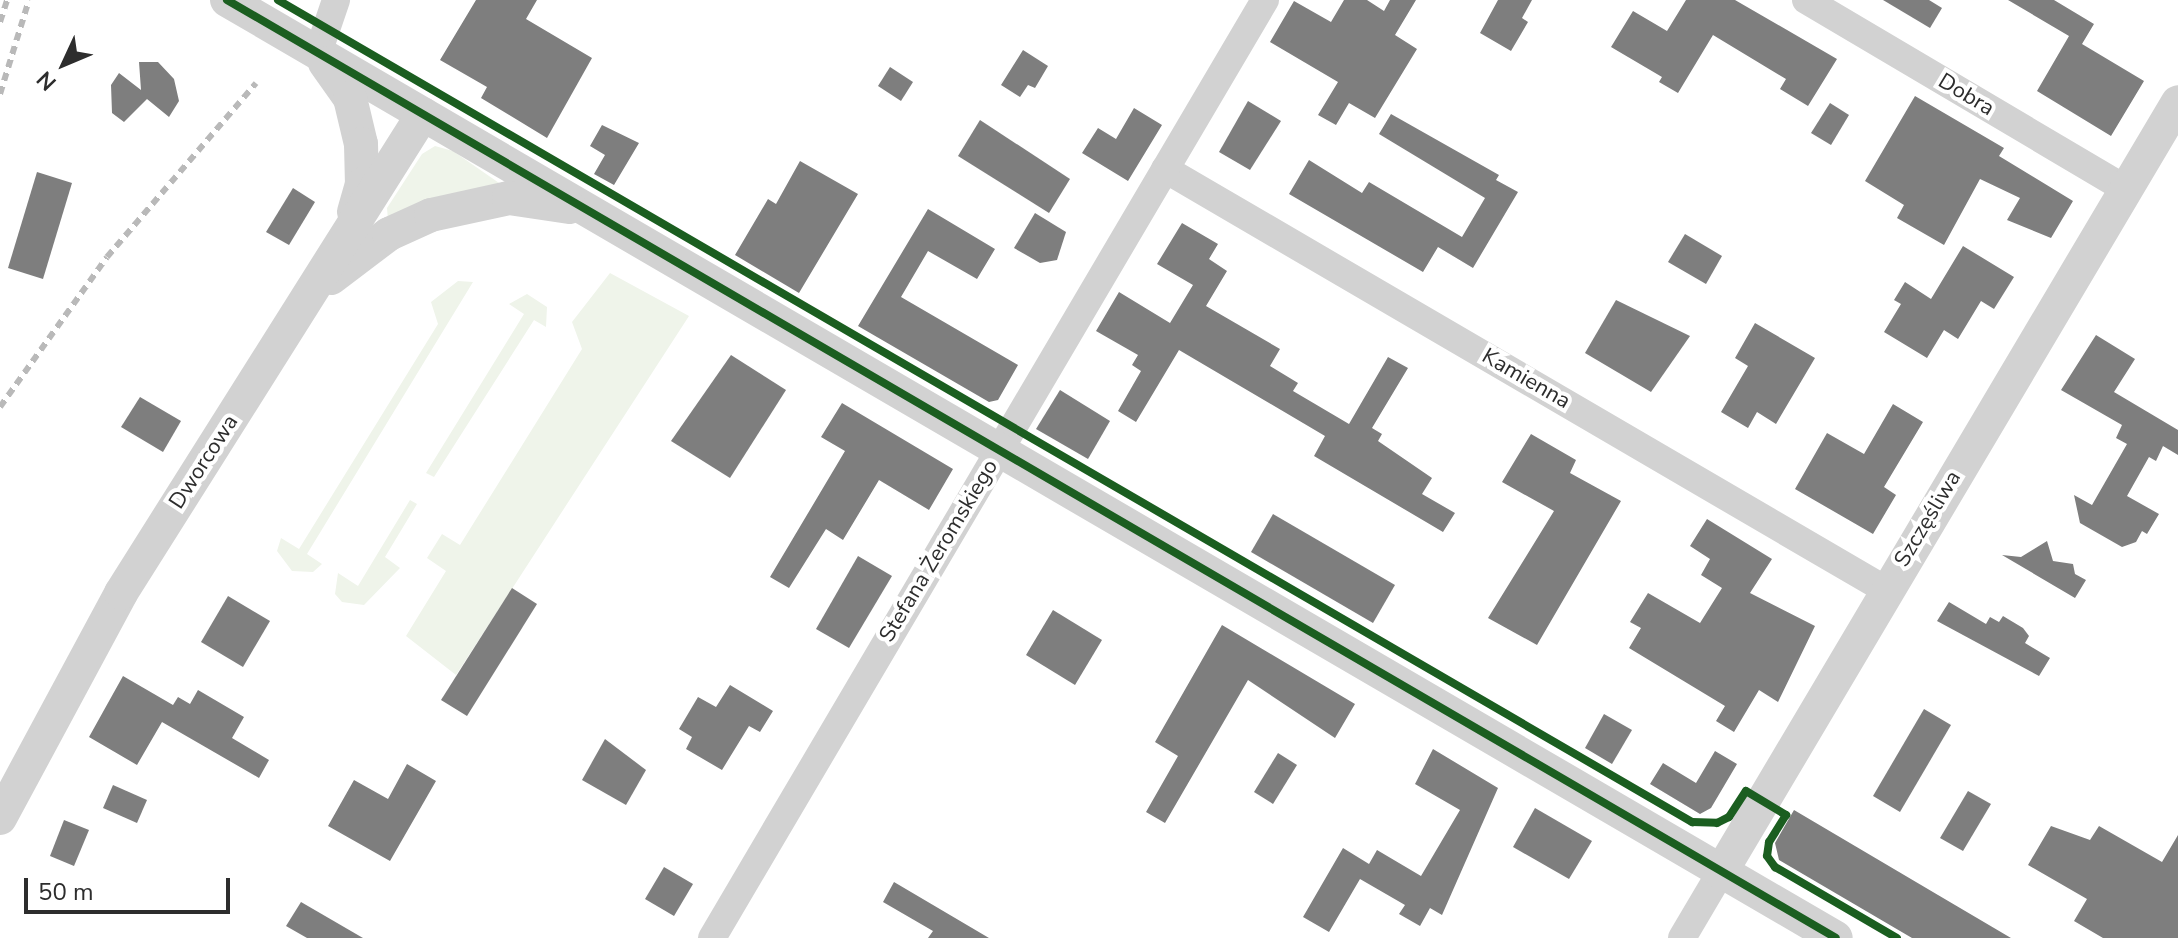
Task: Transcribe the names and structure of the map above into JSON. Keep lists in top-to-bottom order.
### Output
{
  "streets": {
    "street": [
      "Dobra",
      "Kamienna",
      "Dworcowa",
      "Szczęśliwa",
      "Stefana Żeromskiego"
    ]
  },
  "crossings": [
    ["Dobra", "Szczęśliwa"],
    ["Kamienna", "Szczęśliwa"],
    ["Kamienna", "Stefana Żeromskiego"]
  ],
  "scale_bar": "50 m",
  "north": "bottom left"
}
